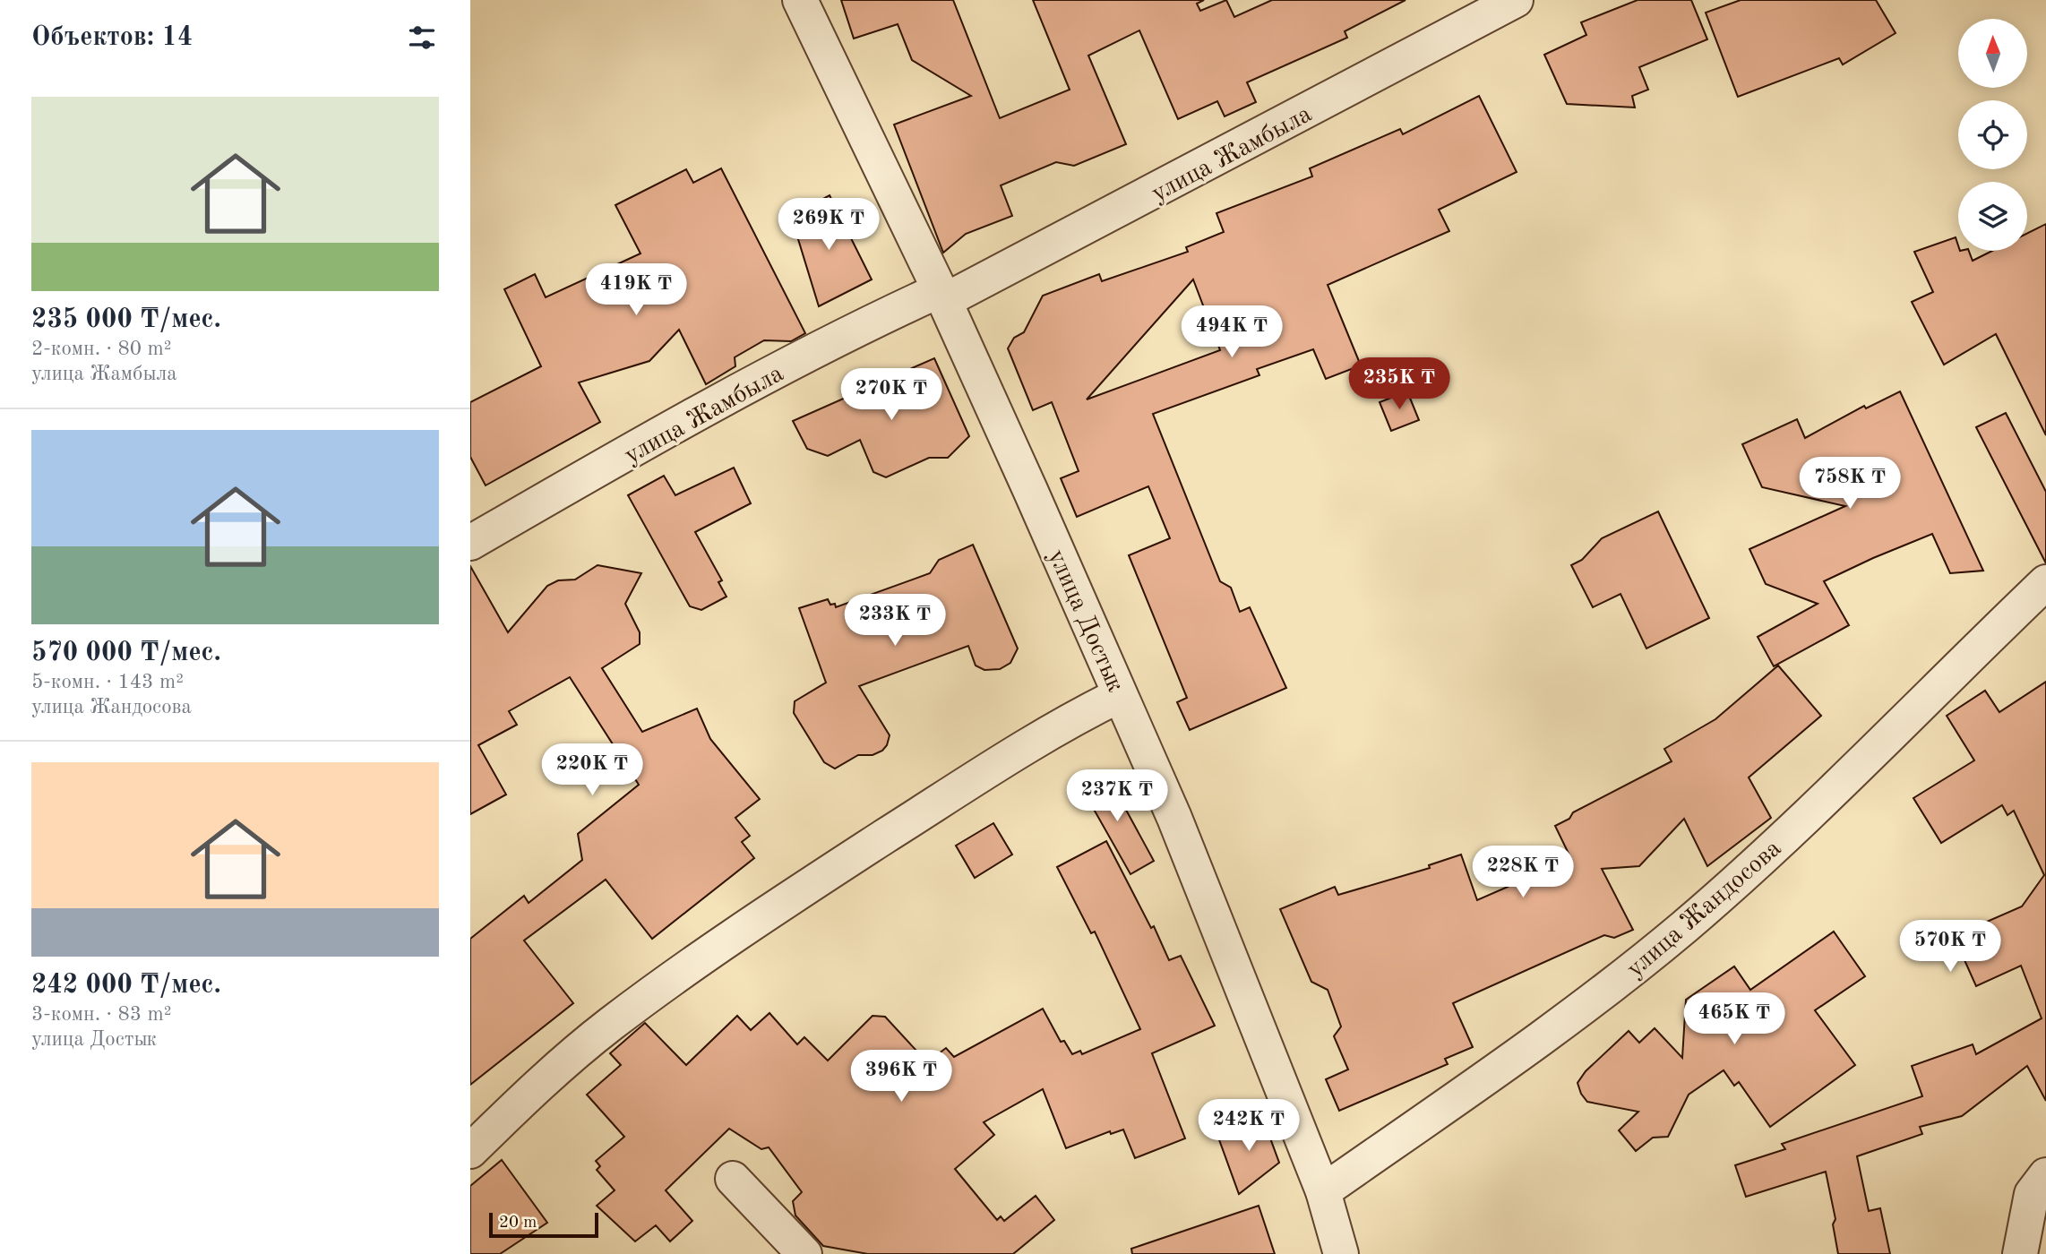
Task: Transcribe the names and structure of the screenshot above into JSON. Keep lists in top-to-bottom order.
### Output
{
  "streets": {
    "street": ["улица Жамбыла", "улица Достык", "улица Жандосова"]
  },
  "crossings": [
    ["улица Жамбыла", "улица Достык"],
    ["улица Достык", "улица Жандосова"]
  ],
  "scale_bar": "20 m",
  "north": "top",
  "page": {
    "heading": "Объектов: 14",
    "list": [
      {
        "name": "235 000 ₸/мес.",
        "note": "2-комн. · 80 m² · улица Жамбыла"
      },
      {
        "name": "570 000 ₸/мес.",
        "note": "5-комн. · 143 m² · улица Жандосова"
      },
      {
        "name": "242 000 ₸/мес.",
        "note": "3-комн. · 83 m² · улица Достык"
      }
    ],
    "price": [
      "269K ₸",
      "419K ₸",
      "494K ₸",
      "235K ₸",
      "270K ₸",
      "758K ₸",
      "233K ₸",
      "220K ₸",
      "237K ₸",
      "228K ₸",
      "570K ₸",
      "465K ₸",
      "396K ₸",
      "242K ₸"
    ],
    "scale": "20 m"
  }
}
